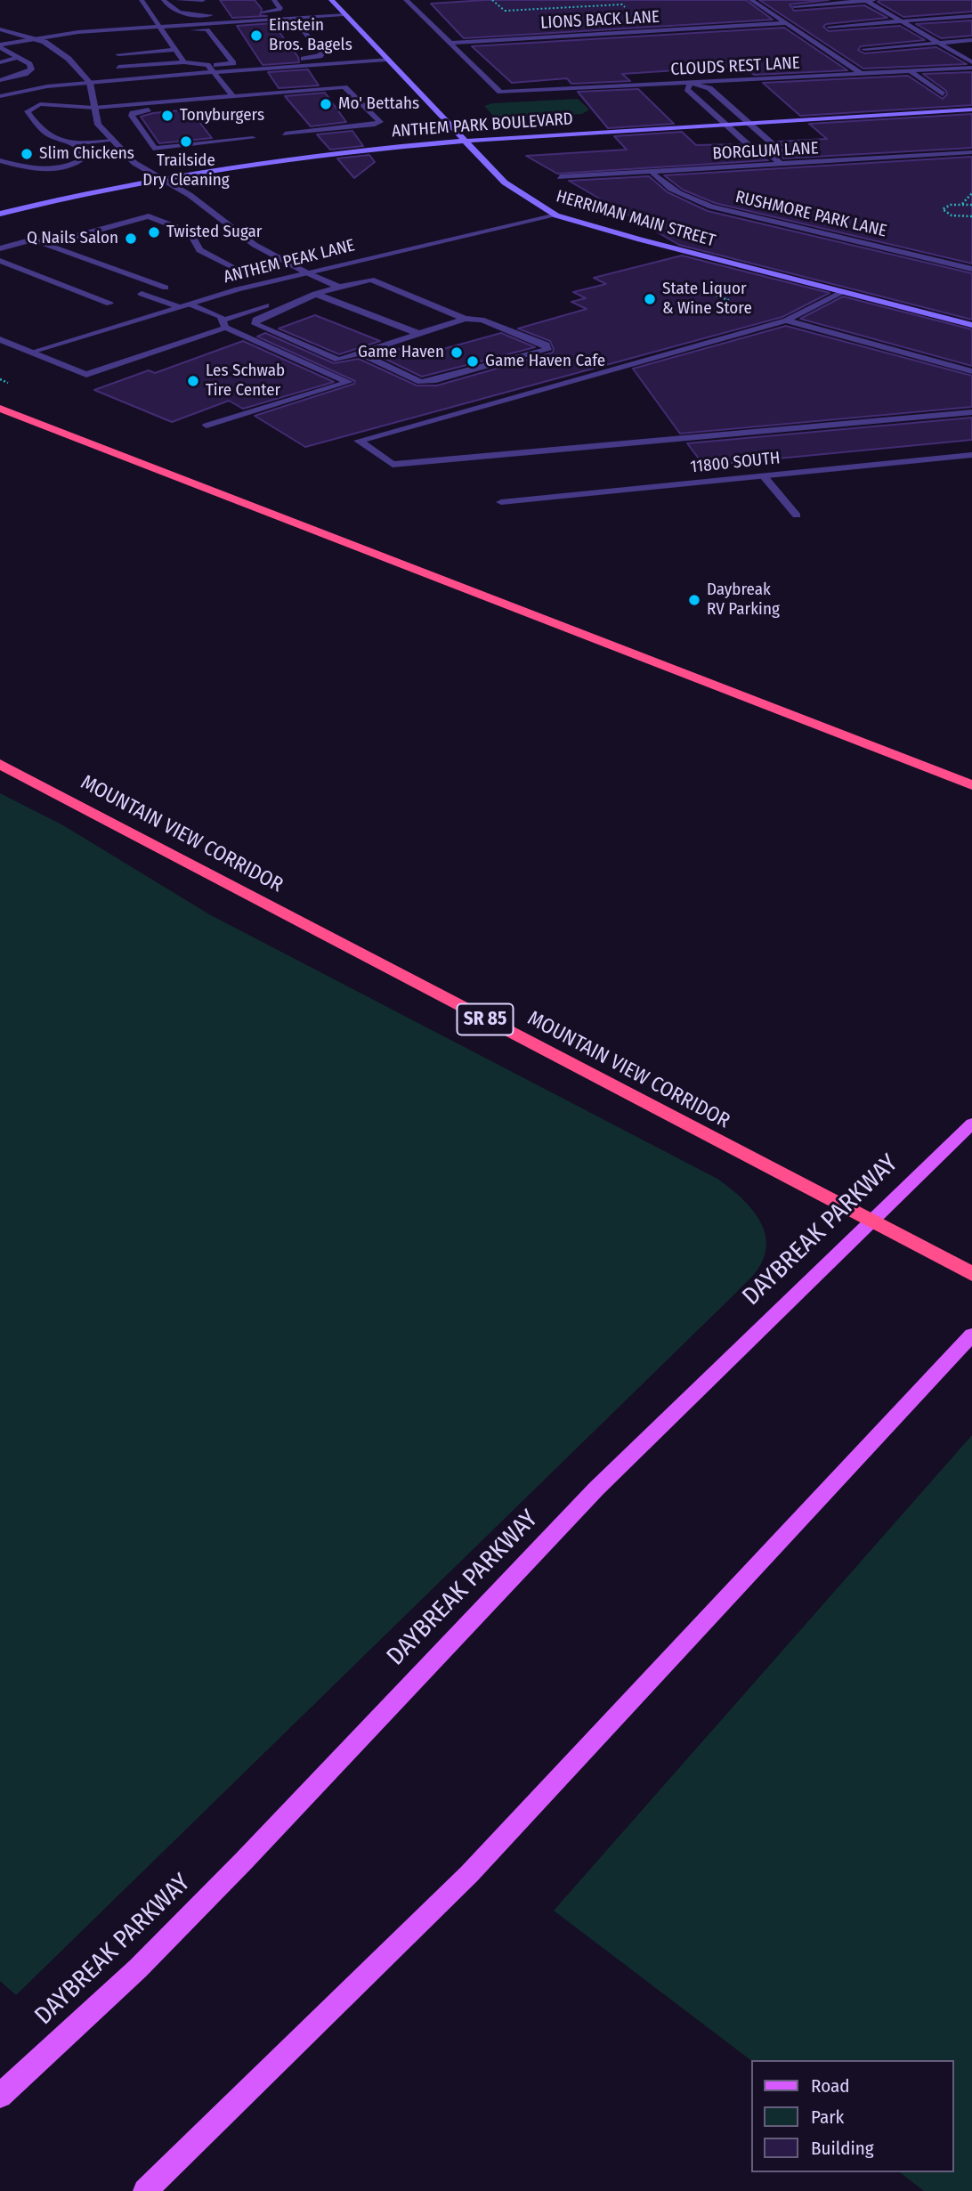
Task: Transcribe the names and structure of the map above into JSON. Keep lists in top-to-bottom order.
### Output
{
  "streets": {
    "highway": ["MOUNTAIN VIEW CORRIDOR", "SR 85"],
    "main road": ["ANTHEM PARK BOULEVARD", "HERRIMAN MAIN STREET", "DAYBREAK PARKWAY"],
    "street": [
      "LIONS BACK LANE",
      "CLOUDS REST LANE",
      "BORGLUM LANE",
      "RUSHMORE PARK LANE",
      "ANTHEM PEAK LANE",
      "11800 SOUTH"
    ]
  },
  "crossings": [
    ["LIONS BACK LANE", "CLOUDS REST LANE"],
    ["ANTHEM PARK BOULEVARD", "HERRIMAN MAIN STREET"],
    ["BORGLUM LANE", "RUSHMORE PARK LANE"],
    ["HERRIMAN MAIN STREET", "ANTHEM PEAK LANE"],
    ["MOUNTAIN VIEW CORRIDOR", "DAYBREAK PARKWAY"]
  ],
  "places": [
    "Einstein Bros. Bagels",
    "Mo' Bettahs",
    "Tonyburgers",
    "Trailside Dry Cleaning",
    "Slim Chickens",
    "Twisted Sugar",
    "Q Nails Salon",
    "State Liquor & Wine Store",
    "Game Haven",
    "Game Haven Cafe",
    "Les Schwab Tire Center",
    "Daybreak RV Parking"
  ],
  "legend": ["Road", "Park", "Building"]
}
